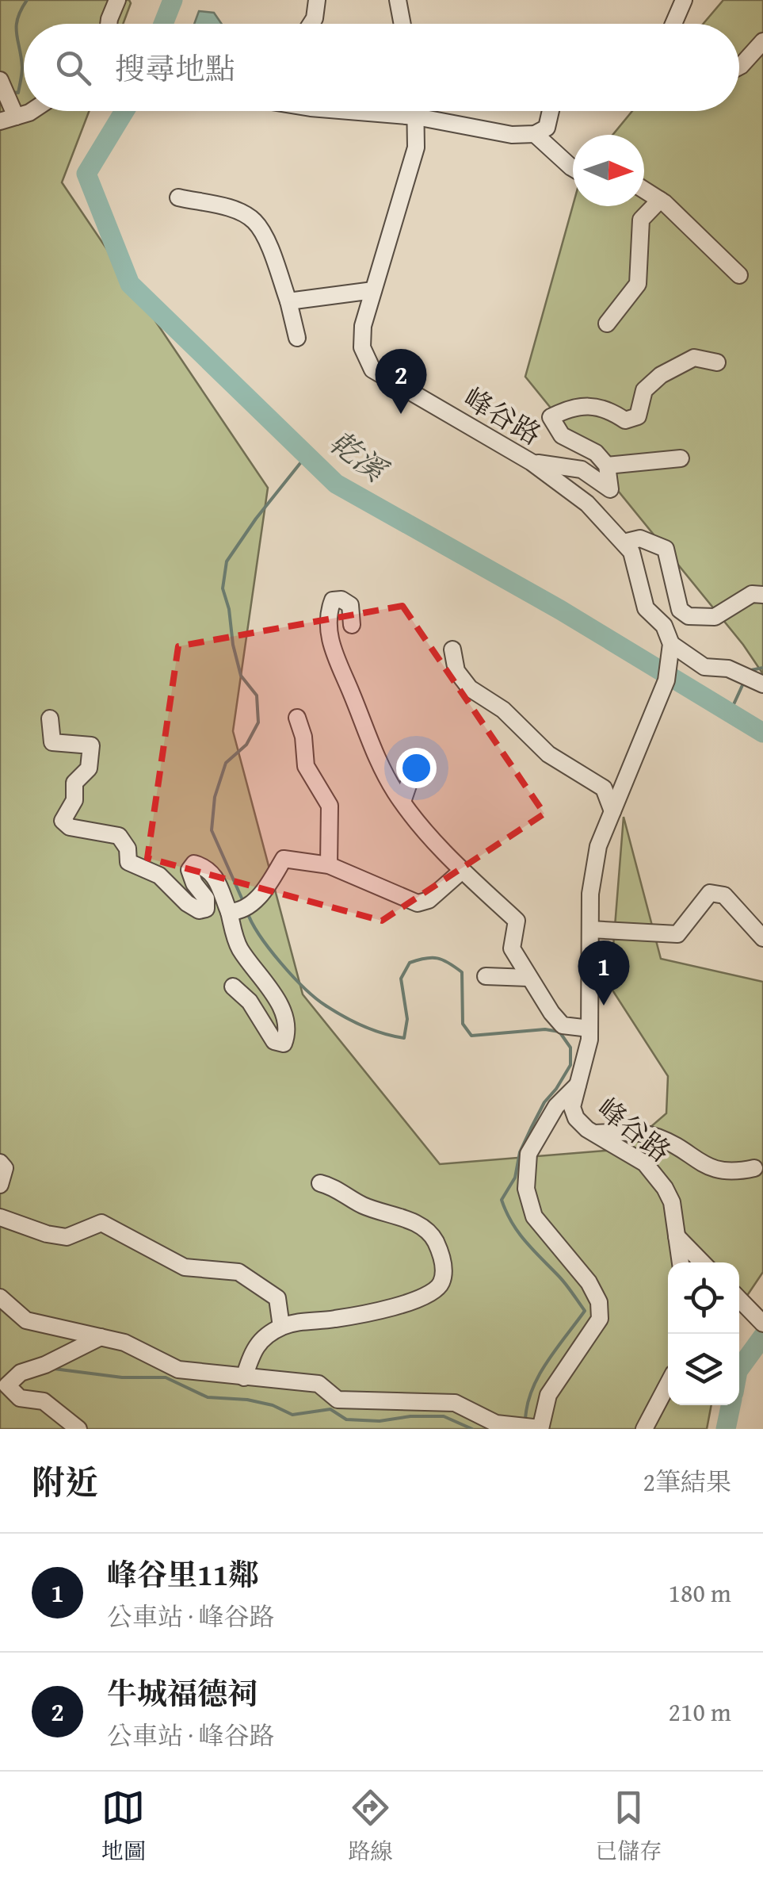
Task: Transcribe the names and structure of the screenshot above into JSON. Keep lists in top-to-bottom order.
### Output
{
  "streets": {
    "street": ["峰谷路"]
  },
  "water": ["乾溪"],
  "north": "right",
  "page": {
    "search": "搜尋地點",
    "pins": ["2", "1"],
    "heading": ["附近", "2筆結果"],
    "list": [
      {
        "mark": "1",
        "name": "峰谷里11鄰",
        "note": "公車站 · 峰谷路",
        "value": "180 m"
      },
      {
        "mark": "2",
        "name": "牛城福德祠",
        "note": "公車站 · 峰谷路",
        "value": "210 m"
      }
    ],
    "nav": ["地圖", "路線", "已儲存"]
  }
}
